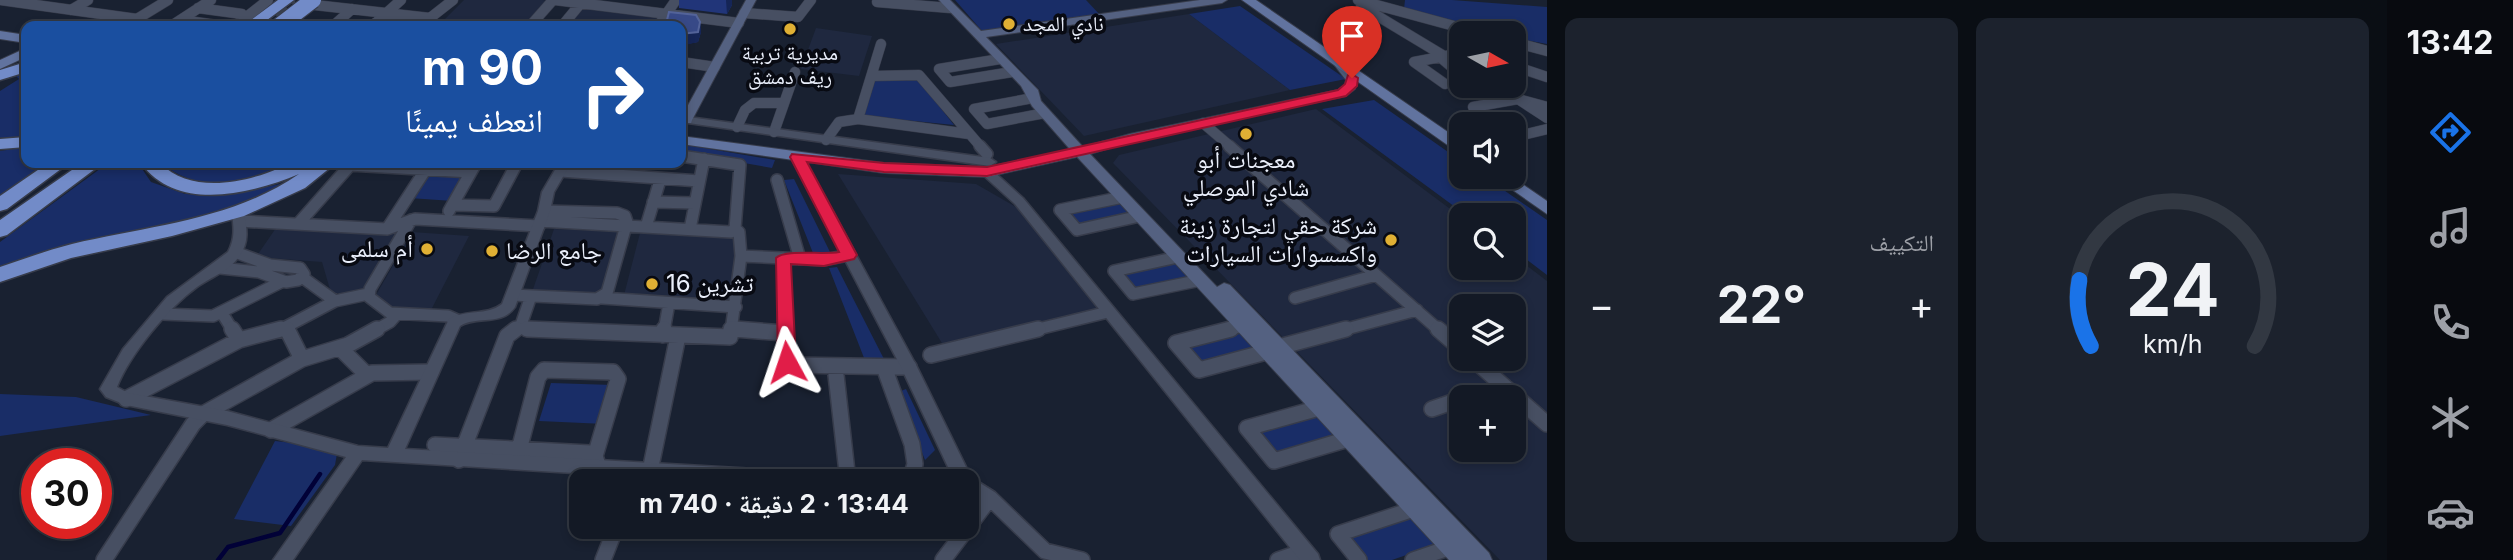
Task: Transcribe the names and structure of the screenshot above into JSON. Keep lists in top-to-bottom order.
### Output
{
  "places": [
    "نادي المجد",
    "مديرية تربية ريف دمشق",
    "معجنات أبو شادي الموصلي",
    "شركة حقي لتجارة زينة واكسسوارات السيارات",
    "أم سلمى",
    "جامع الرضا",
    "16 تشرين"
  ],
  "north": "right",
  "page": {
    "tabs": "13:42",
    "tile": "التكييف",
    "map_buttons": "+",
    "turn": ["90 m", "انعطف يمينًا"],
    "heat": ["−", "22°", "+"],
    "limit": "30",
    "trip": "13:44 · 2 دقيقة · 740 m",
    "gauge": ["24", "km/h"]
  }
}
